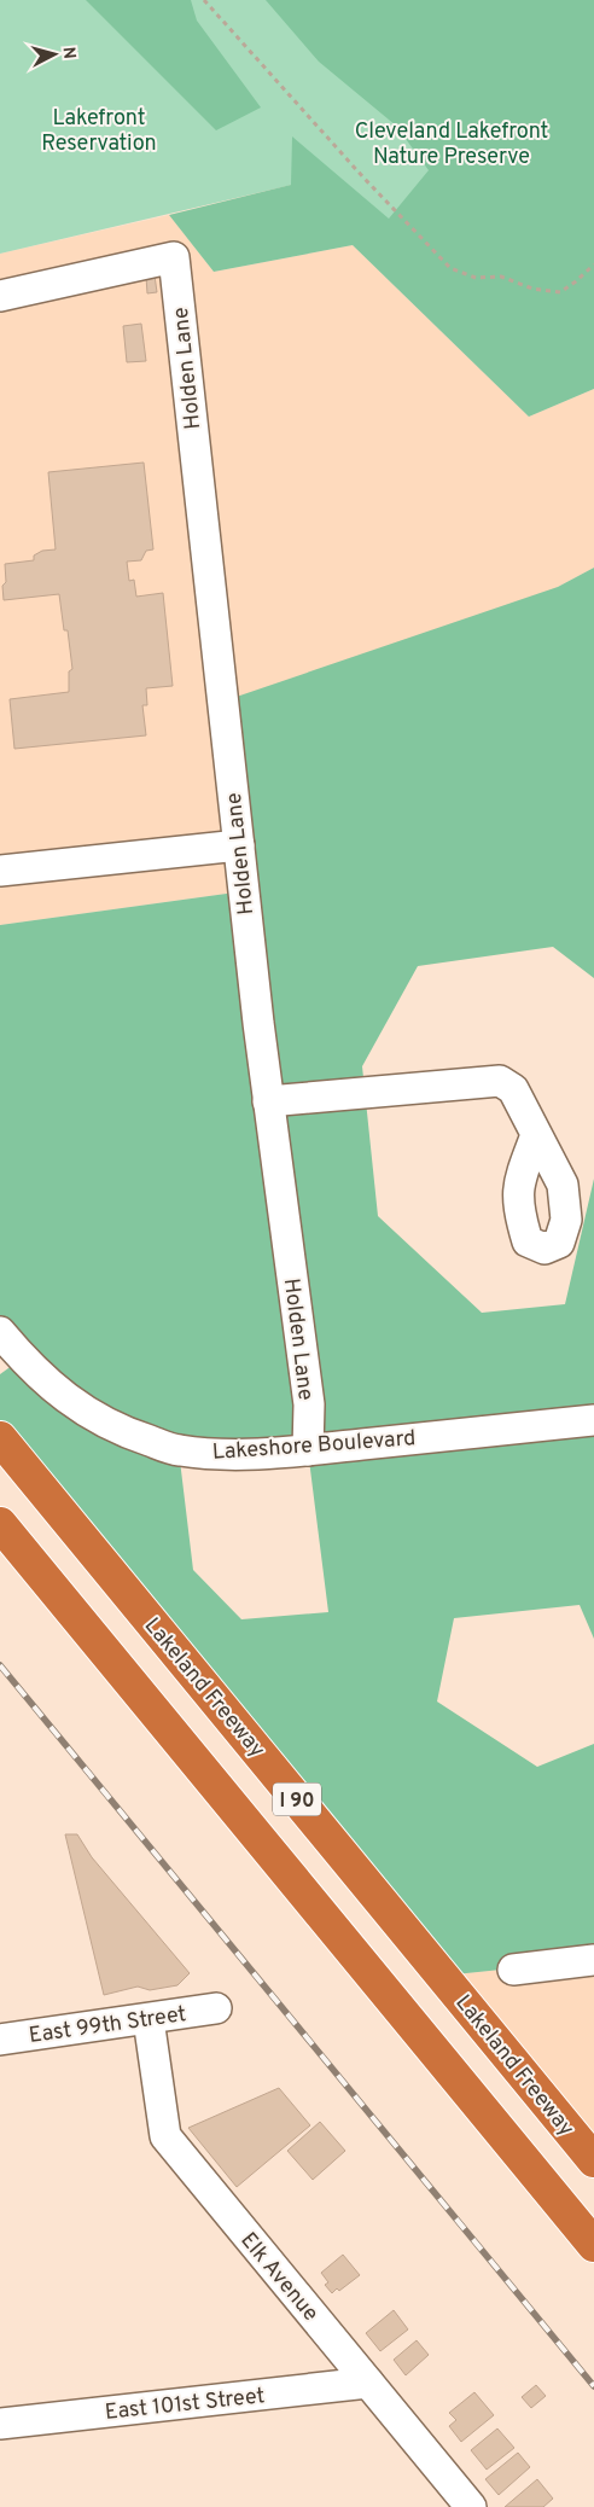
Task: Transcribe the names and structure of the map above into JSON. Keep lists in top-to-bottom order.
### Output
{
  "streets": {
    "highway": ["Lakeland Freeway", "I 90"],
    "street": [
      "Holden Lane",
      "Lakeshore Boulevard",
      "East 99th Street",
      "Elk Avenue",
      "East 101st Street"
    ]
  },
  "crossings": [
    ["Holden Lane", "Lakeshore Boulevard"],
    ["East 99th Street", "Elk Avenue"],
    ["Elk Avenue", "East 101st Street"]
  ],
  "parks": ["Lakefront Reservation", "Cleveland Lakefront Nature Preserve"],
  "north": "right"
}
